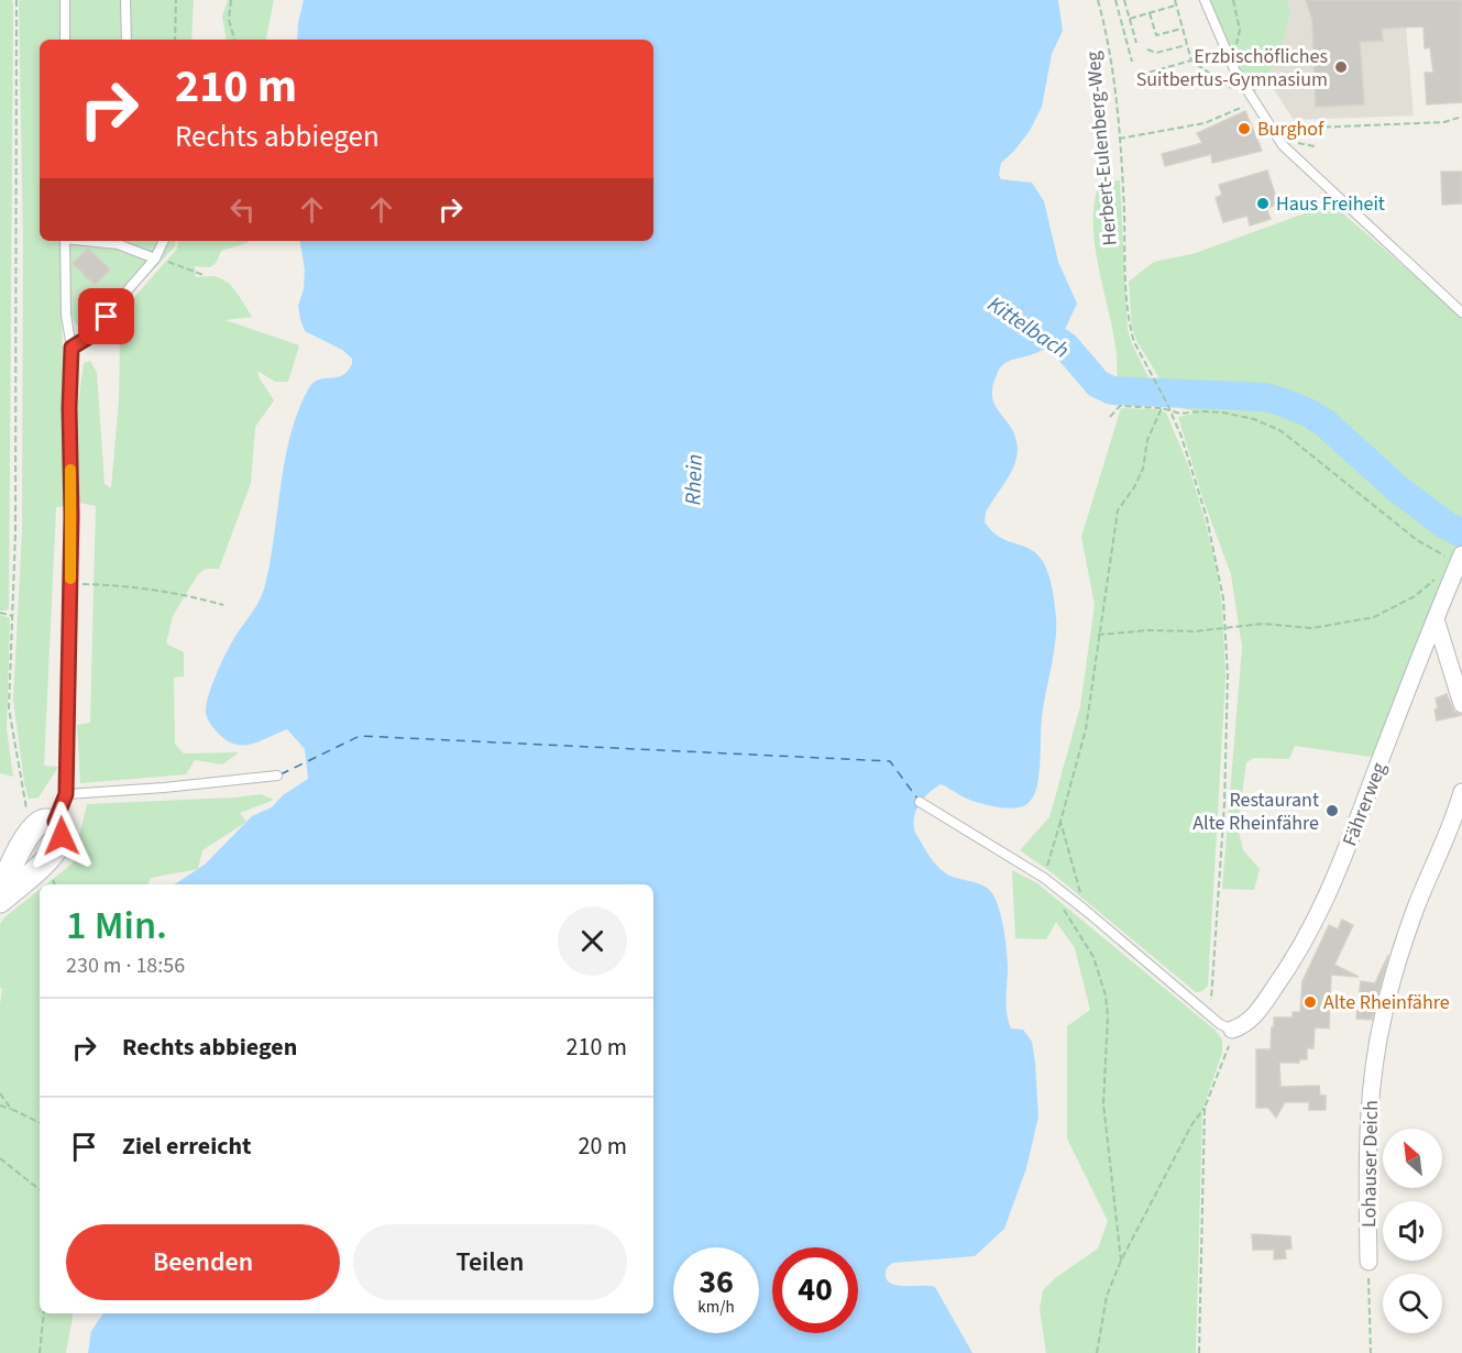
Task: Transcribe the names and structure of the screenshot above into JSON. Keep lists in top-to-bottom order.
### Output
{
  "streets": {
    "street": ["Fährerweg", "Lohauser Deich"],
    "path": ["Herbert-Eulenberg-Weg"]
  },
  "water": ["Kittelbach", "Rhein"],
  "places": [
    "Erzbischöfliches Suitbertus-Gymnasium",
    "Burghof",
    "Haus Freiheit",
    "Restaurant Alte Rheinfähre",
    "Alte Rheinfähre"
  ],
  "north": "top left",
  "page": {
    "turn": ["210 m", "Rechts abbiegen"],
    "heading": ["1 Min.", "230 m · 18:56"],
    "list": [
      {
        "name": "Rechts abbiegen",
        "value": "210 m"
      },
      {
        "name": "Ziel erreicht",
        "value": "20 m"
      }
    ],
    "buttons": ["Beenden", "Teilen"],
    "speed": "36 km/h",
    "limit": "40"
  }
}
